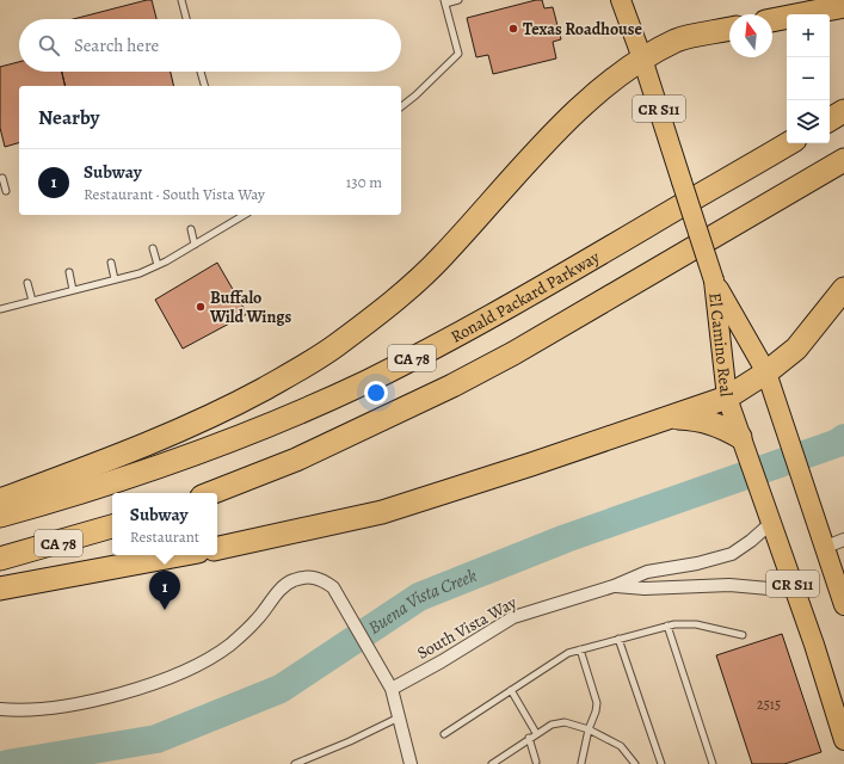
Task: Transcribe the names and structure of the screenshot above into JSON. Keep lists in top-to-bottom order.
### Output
{
  "streets": {
    "highway": ["Ronald Packard Parkway", "CA 78"],
    "main road": ["CR S11", "El Camino Real"],
    "street": ["South Vista Way"]
  },
  "crossings": [
    ["CR S11", "El Camino Real"],
    ["El Camino Real", "South Vista Way"]
  ],
  "water": ["Buena Vista Creek"],
  "places": ["Texas Roadhouse", "Buffalo Wild Wings"],
  "house_numbers": ["2515"],
  "north": "top",
  "page": {
    "map_buttons": ["+", "−"],
    "search": "Search here",
    "heading": "Nearby",
    "list": [
      {
        "mark": "1",
        "name": "Subway",
        "note": "Restaurant · South Vista Way",
        "value": "130 m"
      }
    ],
    "popup": ["Subway", "Restaurant"],
    "pins": "1"
  }
}
